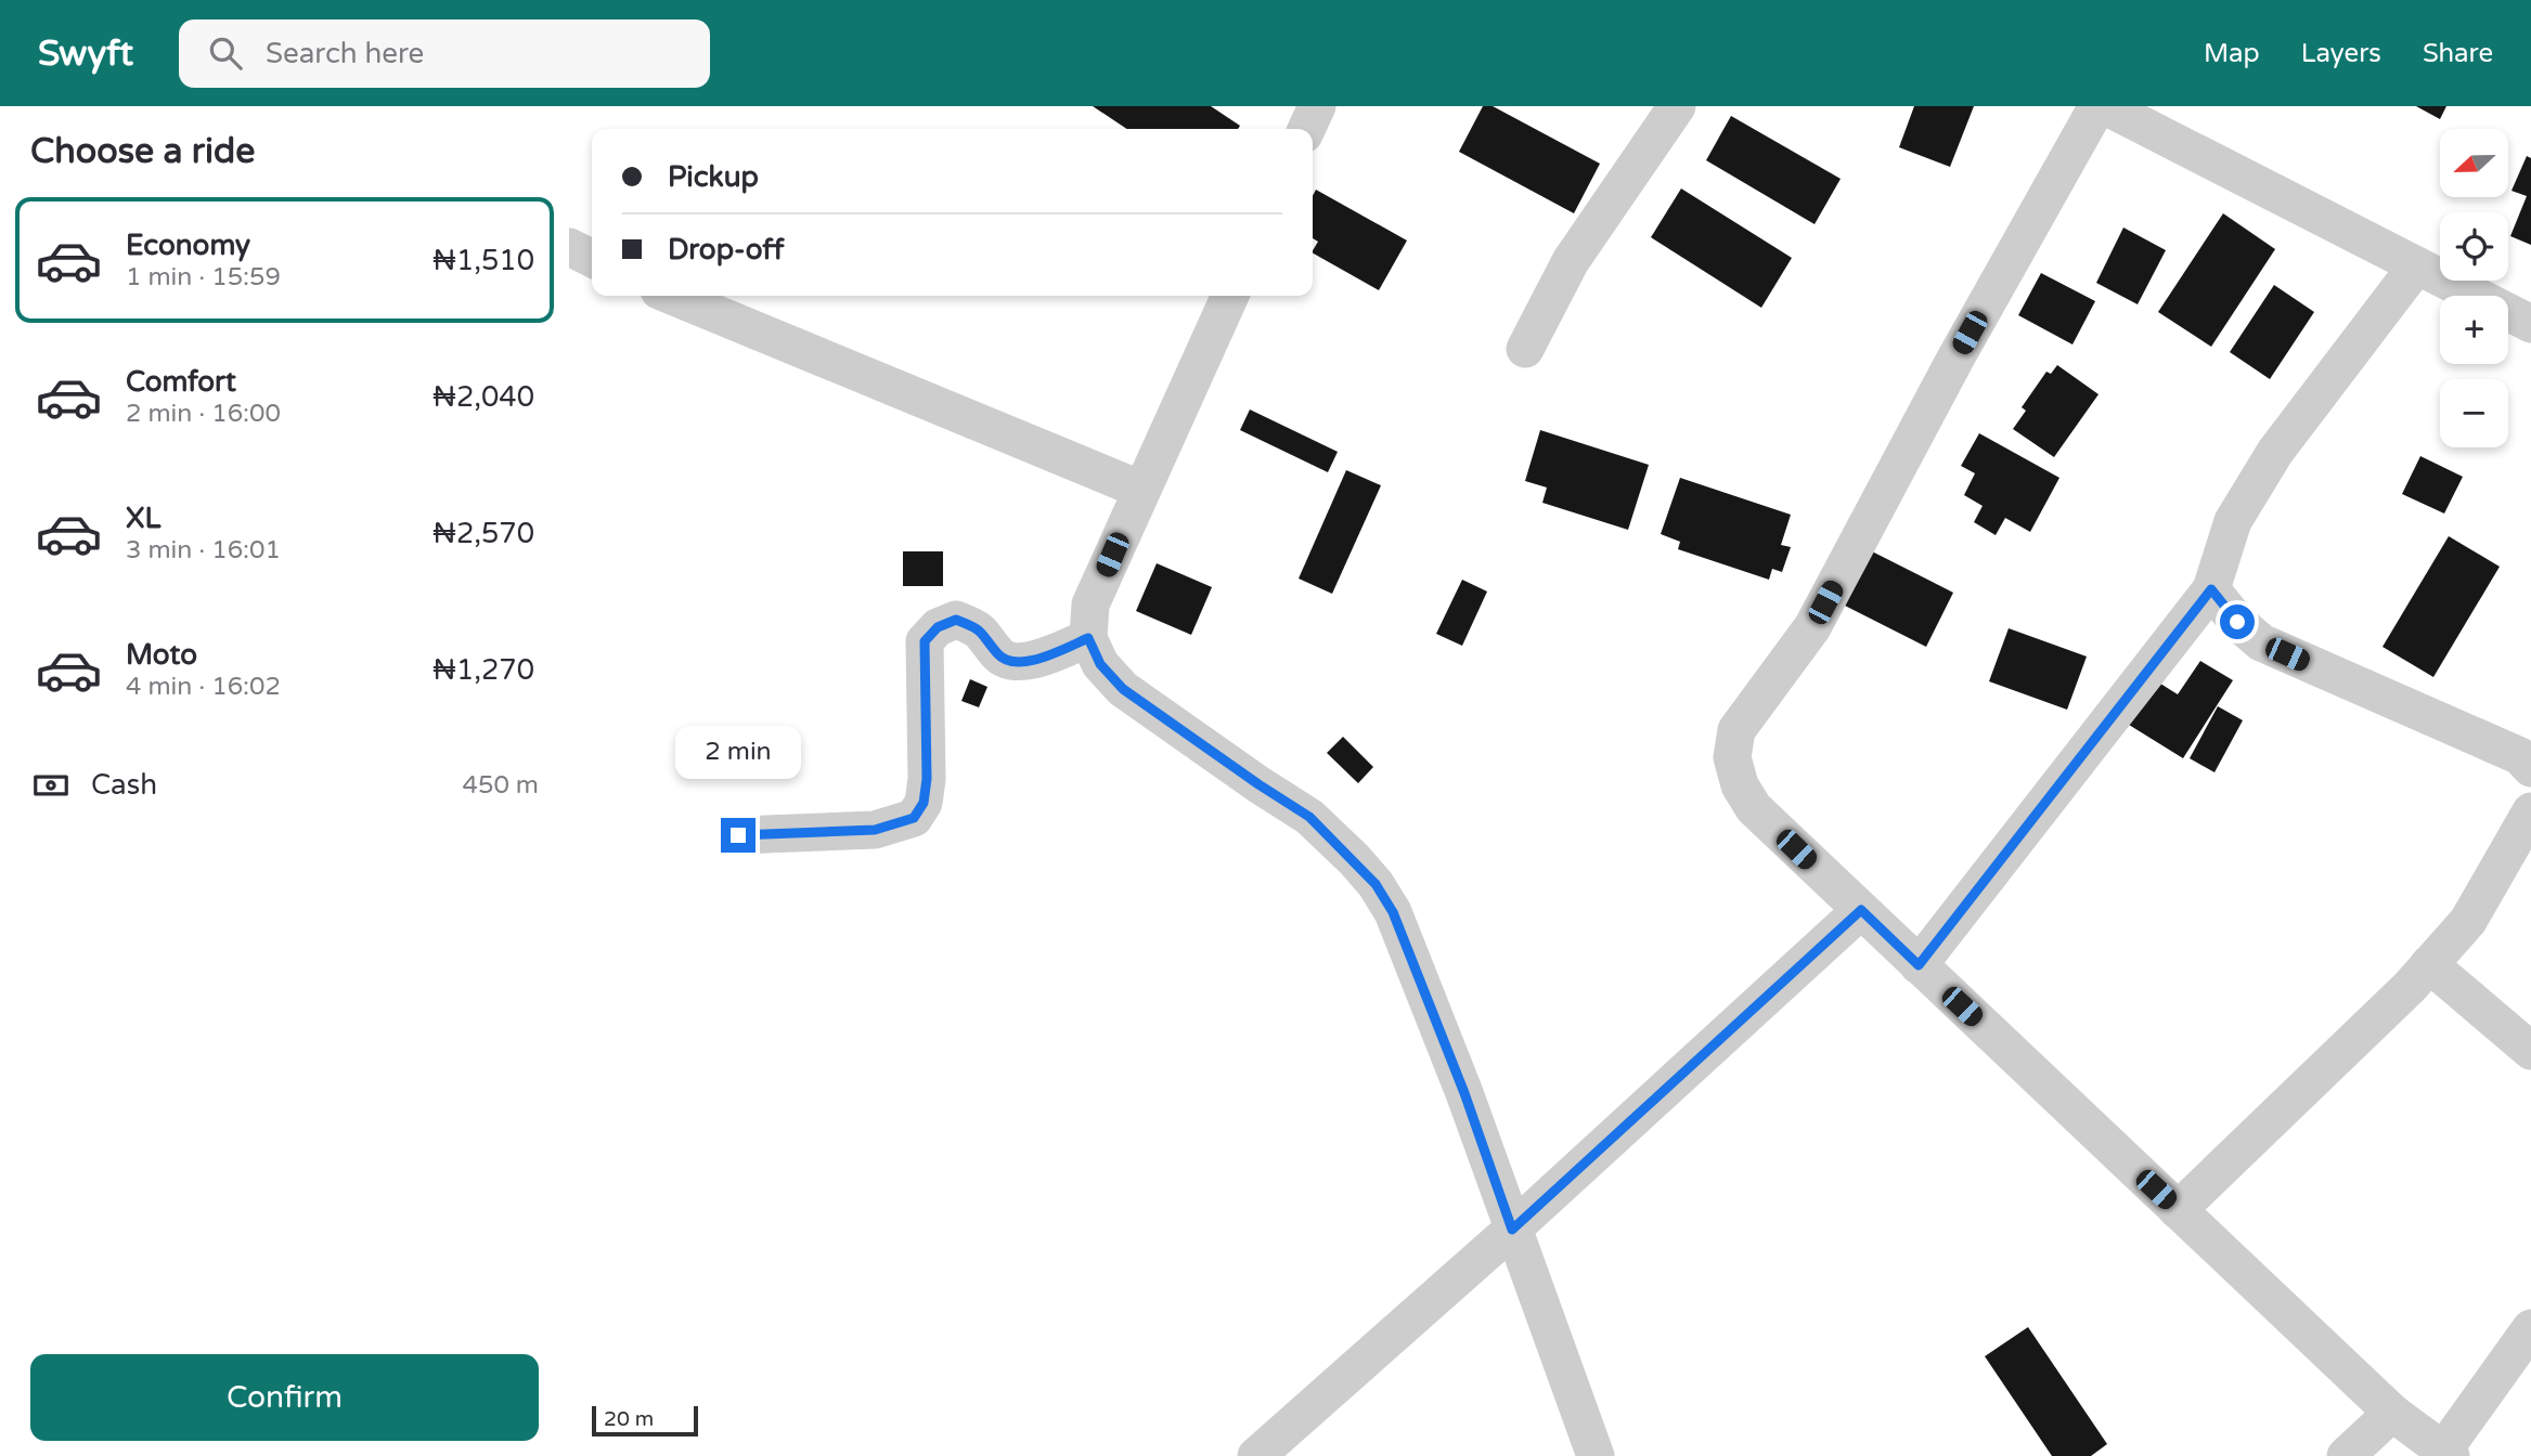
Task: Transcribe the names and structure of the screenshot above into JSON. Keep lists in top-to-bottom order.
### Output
{
  "scale_bar": "20 m",
  "north": "left",
  "page": {
    "header": "Swyft",
    "search": "Search here",
    "nav": ["Map", "Layers", "Share"],
    "heading": "Choose a ride",
    "map_buttons": ["+", "−"],
    "banner": ["Pickup", "Drop-off"],
    "list": [
      {
        "name": "Economy",
        "note": "1 min · 15:59",
        "value": "₦1,510"
      },
      {
        "name": "Comfort",
        "note": "2 min · 16:00",
        "value": "₦2,040"
      },
      {
        "name": "XL",
        "note": "3 min · 16:01",
        "value": "₦2,570"
      },
      {
        "name": "Moto",
        "note": "4 min · 16:02",
        "value": "₦1,270"
      }
    ],
    "bubble": "2 min",
    "pay": ["Cash", "450 m"],
    "buttons": "Confirm",
    "scale": "20 m"
  }
}
